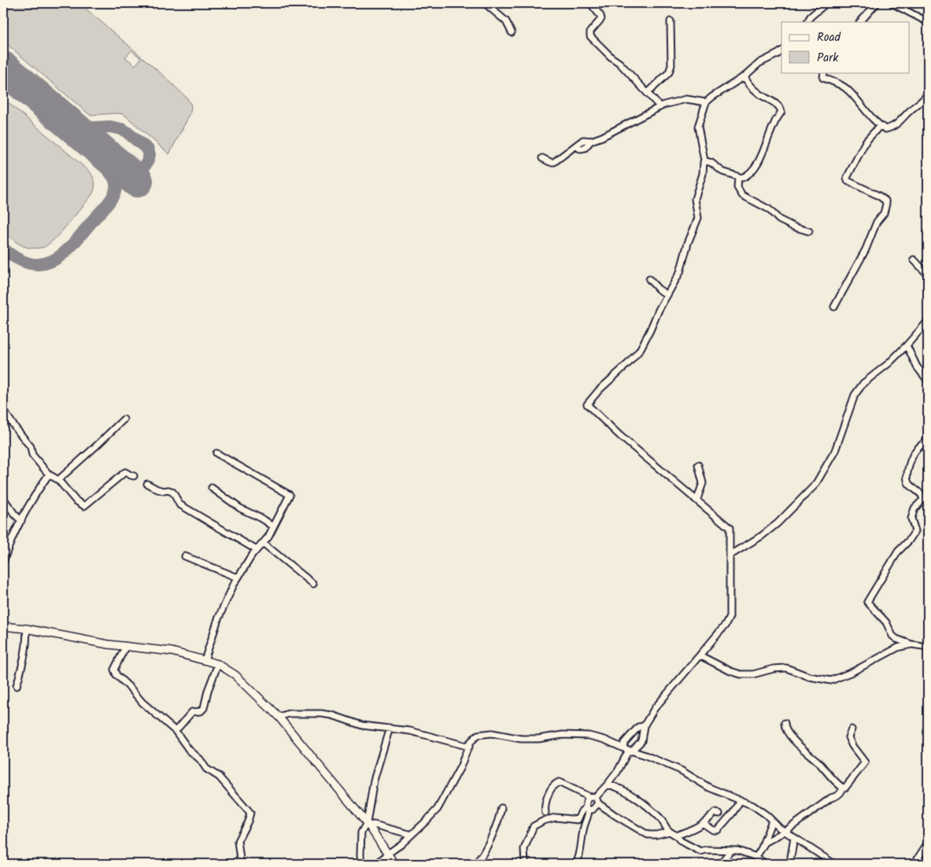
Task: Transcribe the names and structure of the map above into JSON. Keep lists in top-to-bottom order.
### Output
{
  "legend": ["Road", "Park"]
}
